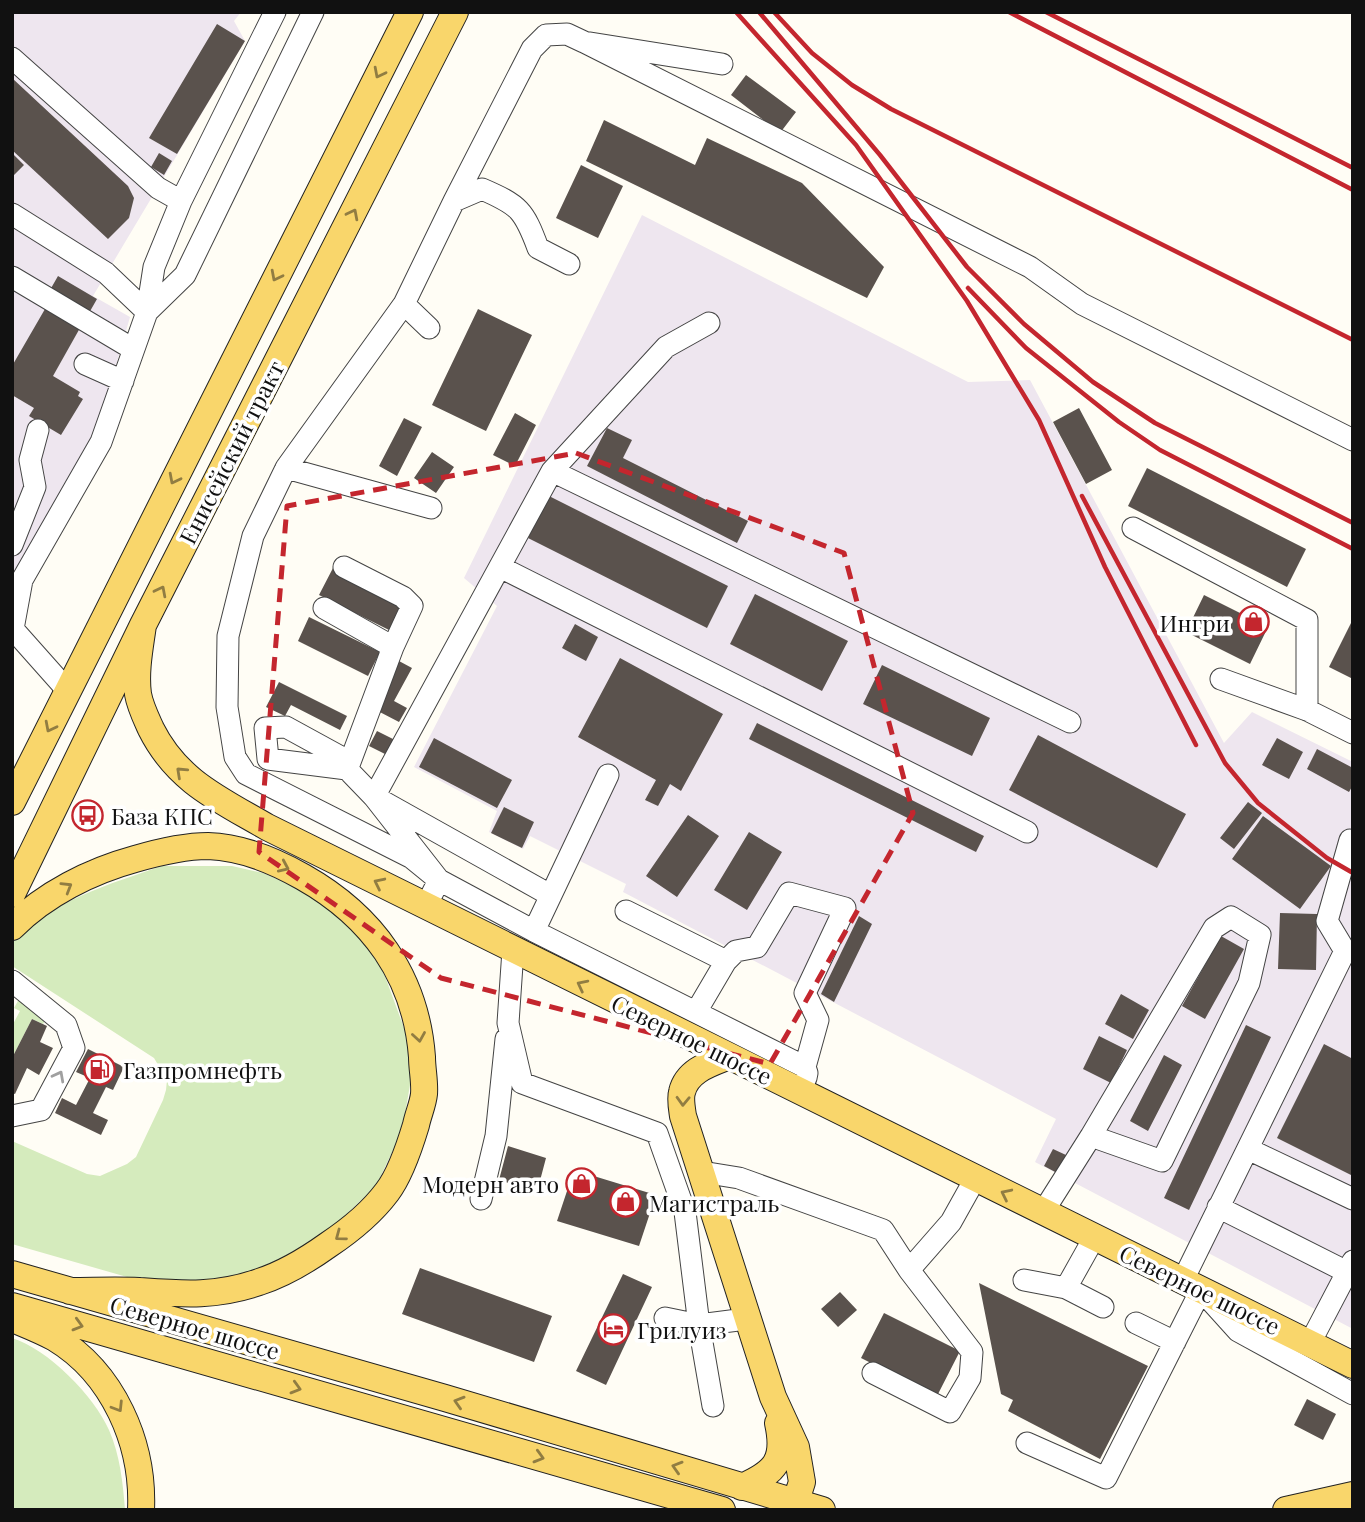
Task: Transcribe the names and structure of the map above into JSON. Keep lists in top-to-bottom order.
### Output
{
  "streets": {
    "main road": ["Енисейский тракт", "Северное шоссе"]
  },
  "crossings": [
    ["Енисейский тракт", "Северное шоссе"]
  ],
  "places": {
    "shop": ["Ингри", "Модерн авто", "Магистраль"],
    "bus stop": ["База КПС"],
    "fuel station": ["Газпромнефть"],
    "hotel": ["Грилуиз"]
  }
}
